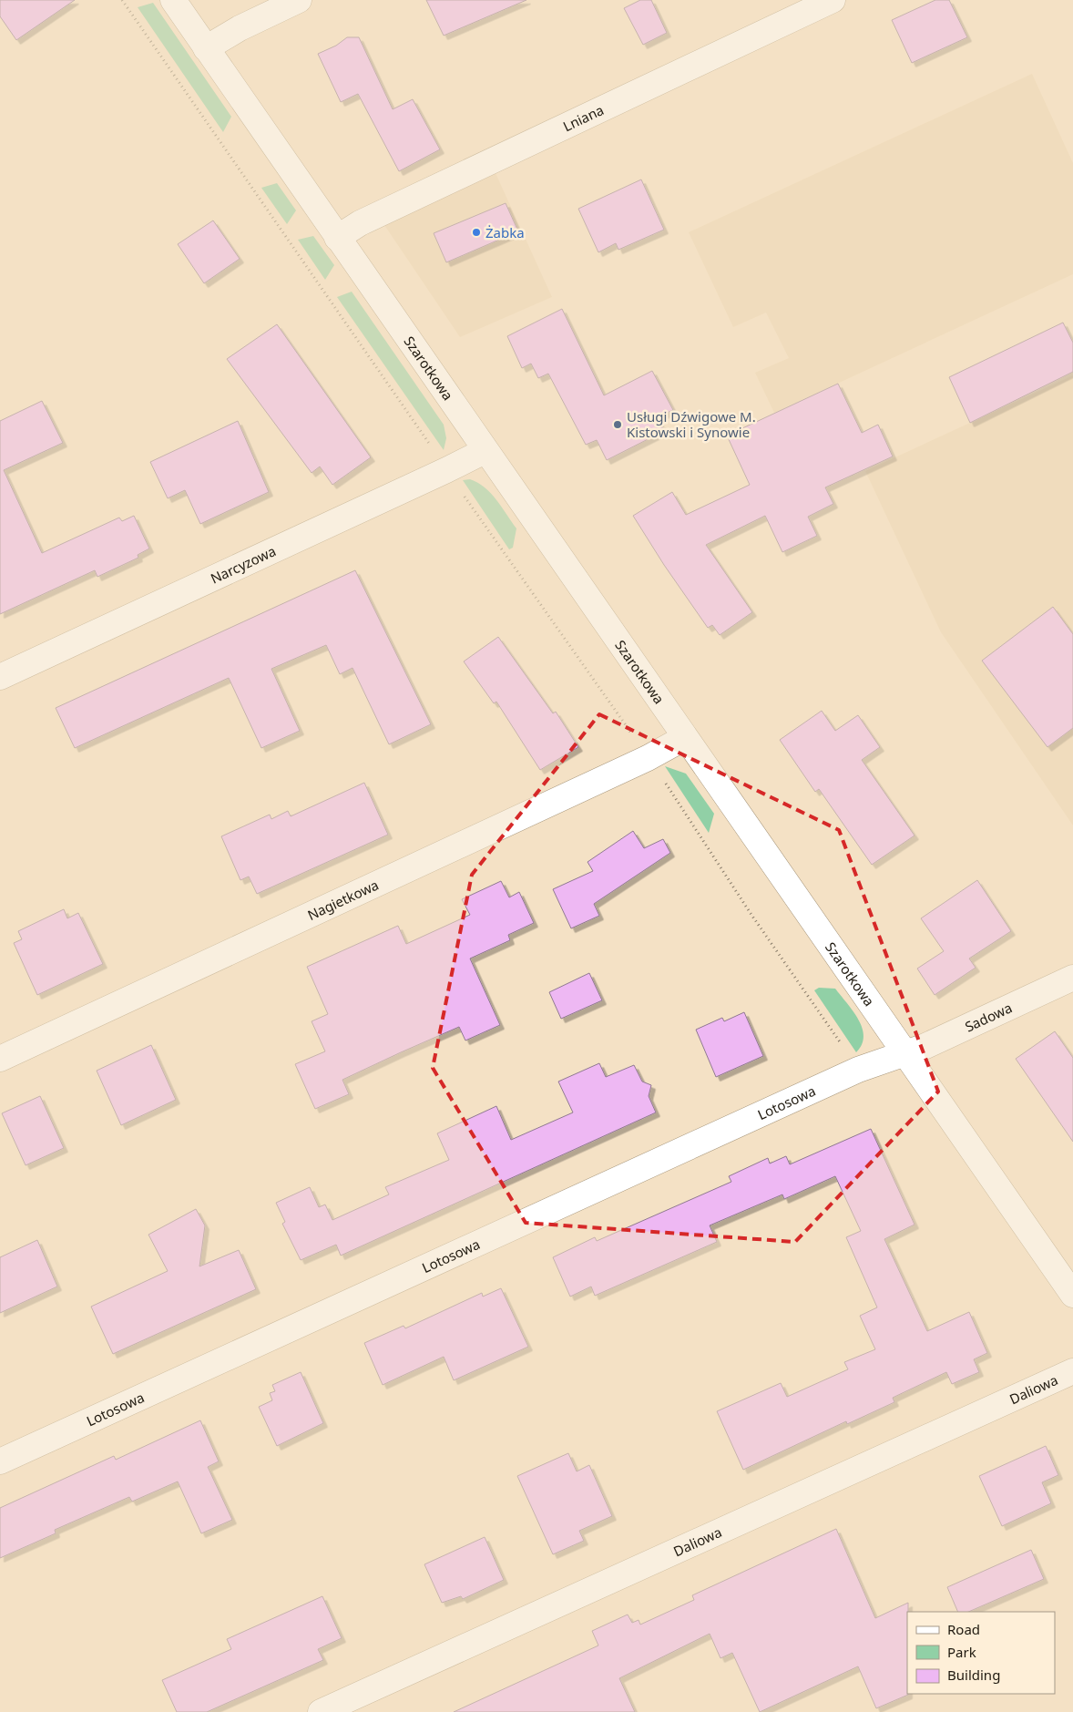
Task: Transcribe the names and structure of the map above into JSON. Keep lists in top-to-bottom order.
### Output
{
  "streets": {
    "street": [
      "Lniana",
      "Szarotkowa",
      "Narcyzowa",
      "Nagietkowa",
      "Sadowa",
      "Lotosowa",
      "Daliowa"
    ]
  },
  "crossings": [
    ["Lniana", "Szarotkowa"],
    ["Szarotkowa", "Narcyzowa"],
    ["Szarotkowa", "Nagietkowa"],
    ["Szarotkowa", "Sadowa"],
    ["Szarotkowa", "Lotosowa"],
    ["Sadowa", "Lotosowa"]
  ],
  "places": ["Żabka", "Usługi Dźwigowe M. Kistowski i Synowie"],
  "legend": ["Road", "Park", "Building"]
}
